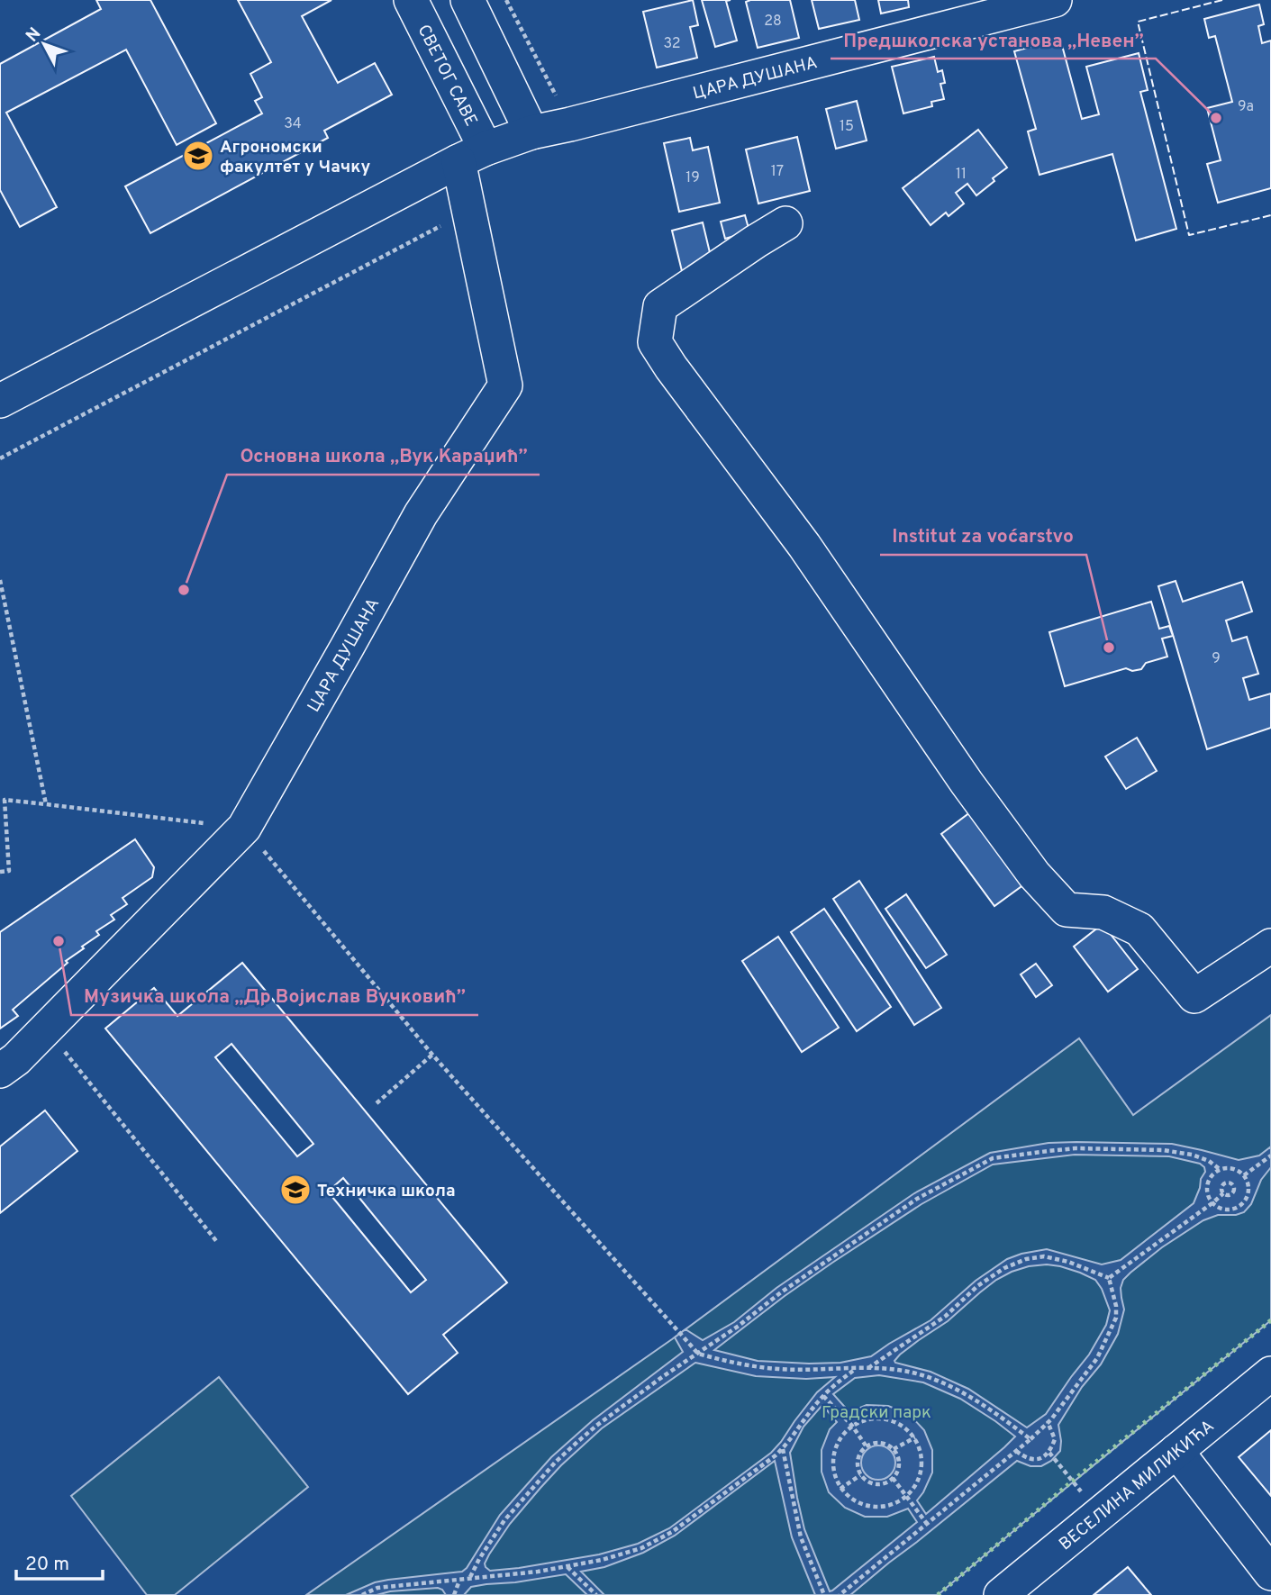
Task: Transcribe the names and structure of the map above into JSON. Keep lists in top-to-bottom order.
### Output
{
  "streets": {
    "street": ["СВЕТОГ САВЕ", "ЦАРА ДУШАНА", "ВЕСЕЛИНА МИЛИКИЋА"]
  },
  "crossings": [
    ["СВЕТОГ САВЕ", "ЦАРА ДУШАНА"]
  ],
  "parks": ["Градски парк"],
  "places": {
    "other": [
      "Предшколска установа „Невен”",
      "Основна школа „Вук Караџић”",
      "Institut za voćarstvo",
      "Музичка школа „Др Војислав Вучковић”"
    ],
    "school or university": ["Агрономски факултет у Чачку", "Техничка школа"]
  },
  "house_numbers": [
    "28",
    "32",
    "9a",
    "34",
    "15",
    "17",
    "11",
    "19",
    "9"
  ],
  "scale_bar": "20 m",
  "north": "top left"
}
